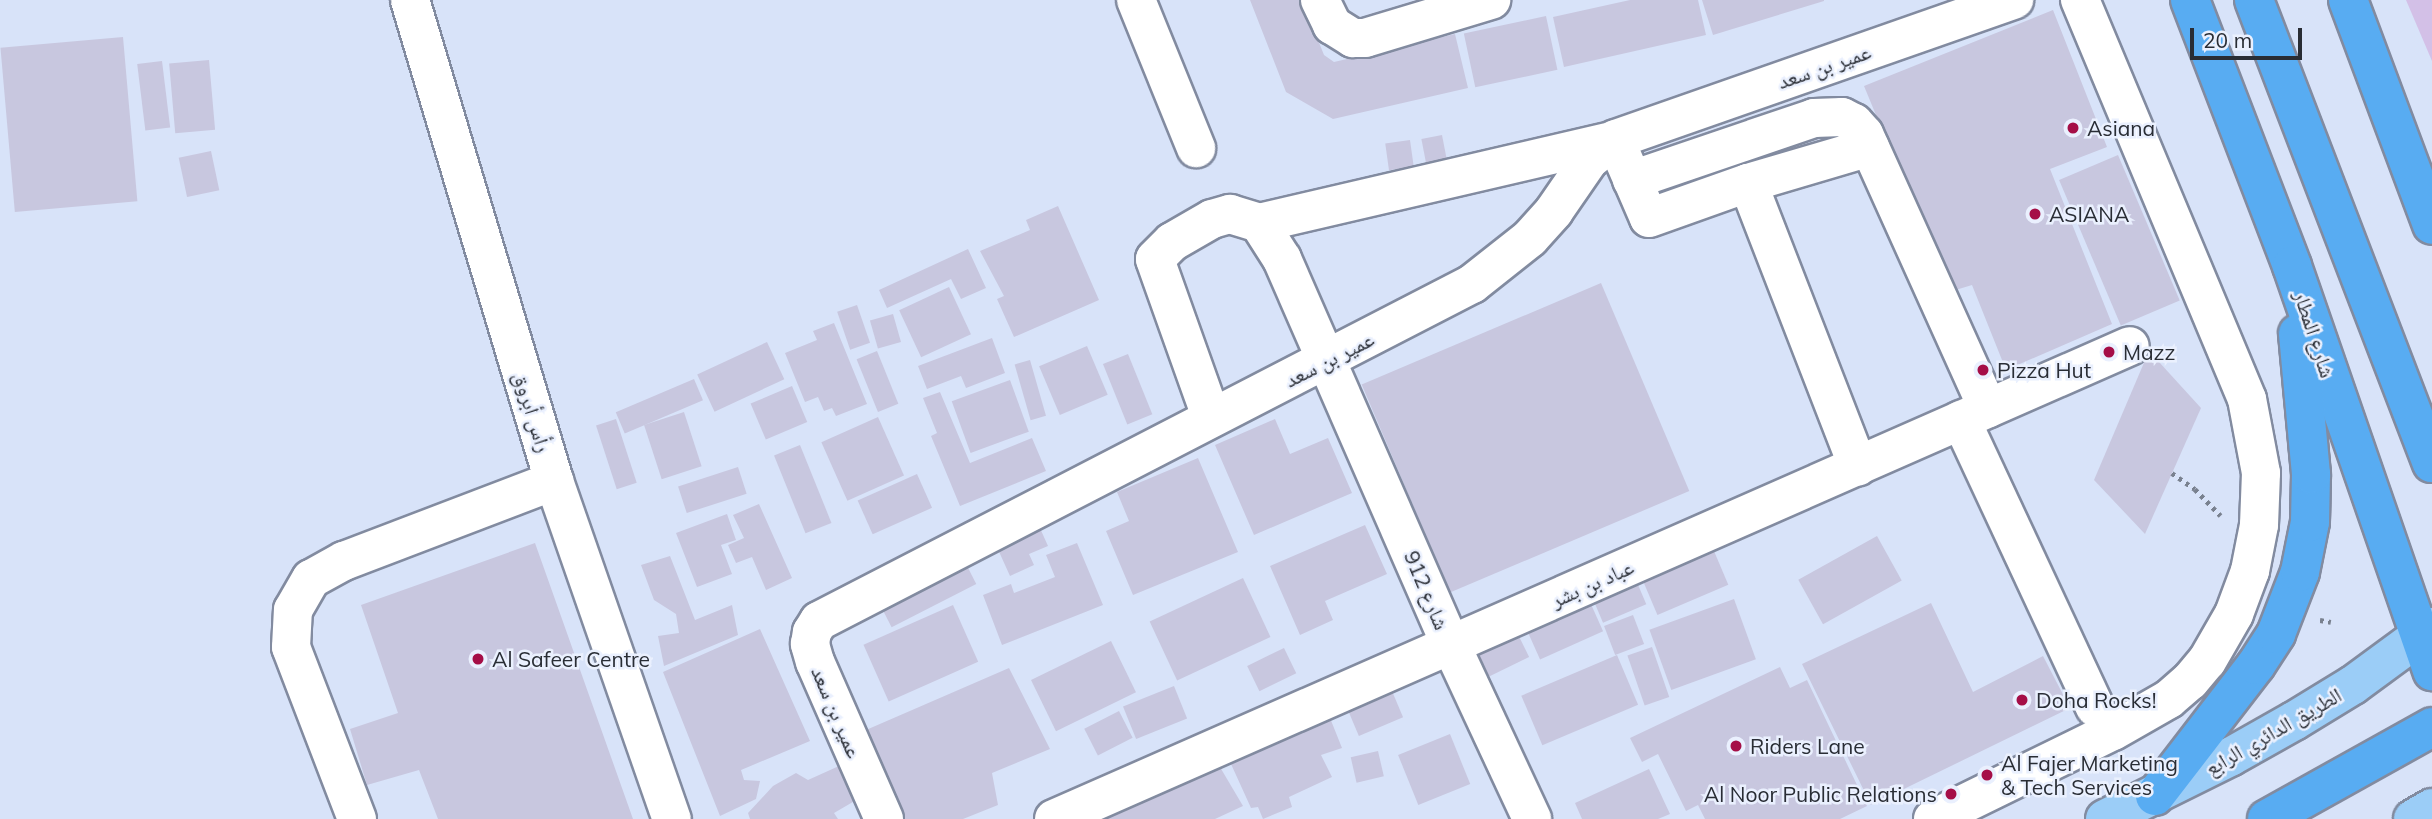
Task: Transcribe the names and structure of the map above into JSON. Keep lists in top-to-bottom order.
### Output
{
  "streets": {
    "highway": ["شارع المطار"],
    "main road": ["الطريق الدائري الرابع"],
    "street": [
      "عمير بن سعد",
      "رأس أبروق",
      "عباد بن بشر",
      "شارع 912"
    ]
  },
  "crossings": [
    ["عمير بن سعد", "شارع 912"],
    ["شارع المطار", "الطريق الدائري الرابع"],
    ["عباد بن بشر", "شارع 912"]
  ],
  "places": [
    "Asiana",
    "ASIANA",
    "Mazz",
    "Pizza Hut",
    "Al Safeer Centre",
    "Doha Rocks!",
    "Riders Lane",
    "Al Fajer Marketing & Tech Services",
    "Al Noor Public Relations"
  ],
  "scale_bar": "20 m"
}
